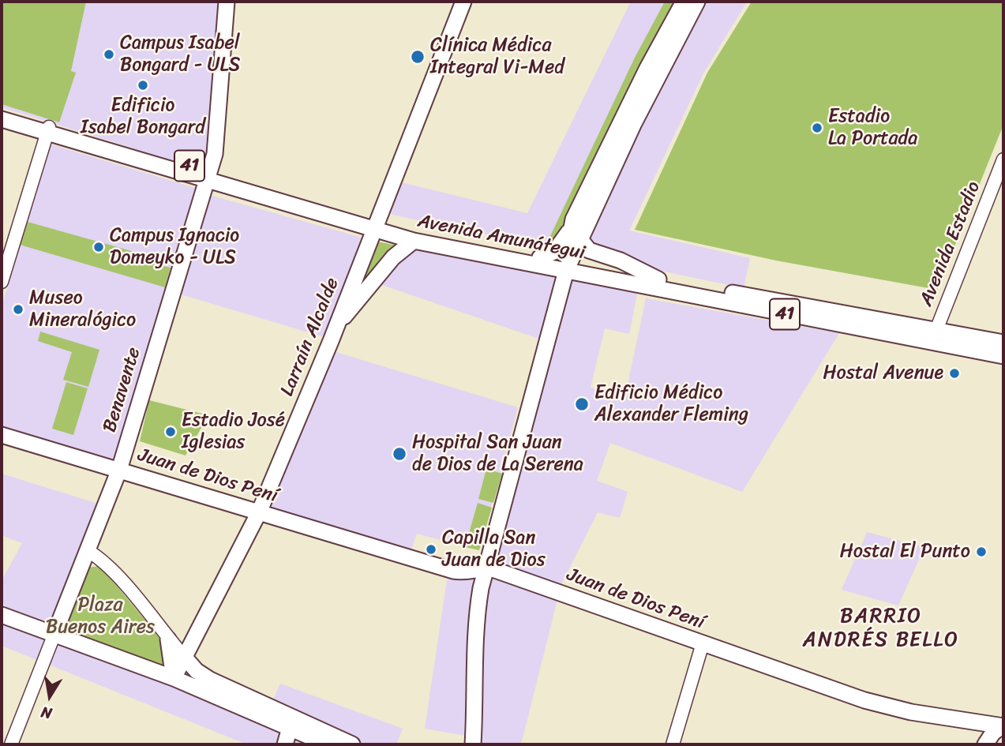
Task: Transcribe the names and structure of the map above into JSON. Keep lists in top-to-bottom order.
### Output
{
  "streets": {
    "main road": [
      "41",
      "Avenida Amunátegui",
      "Larraín Alcalde",
      "Benavente",
      "Juan de Dios Pení"
    ],
    "street": ["Avenida Estadio"]
  },
  "crossings": [
    ["Avenida Amunátegui", "Avenida Estadio"],
    ["Avenida Amunátegui", "Larraín Alcalde"],
    ["Avenida Amunátegui", "Benavente"],
    ["Larraín Alcalde", "Juan de Dios Pení"],
    ["Benavente", "Juan de Dios Pení"]
  ],
  "districts": ["BARRIO ANDRÉS BELLO"],
  "parks": ["Plaza Buenos Aires"],
  "places": [
    "Campus Isabel Bongard - ULS",
    "Clínica Médica Integral Vi-Med",
    "Edificio Isabel Bongard",
    "Estadio La Portada",
    "Campus Ignacio Domeyko - ULS",
    "Museo Mineralógico",
    "Hostal Avenue",
    "Edificio Médico Alexander Fleming",
    "Estadio José Iglesias",
    "Hospital San Juan de Dios de La Serena",
    "Capilla San Juan de Dios",
    "Hostal El Punto"
  ],
  "north": "bottom"
}
